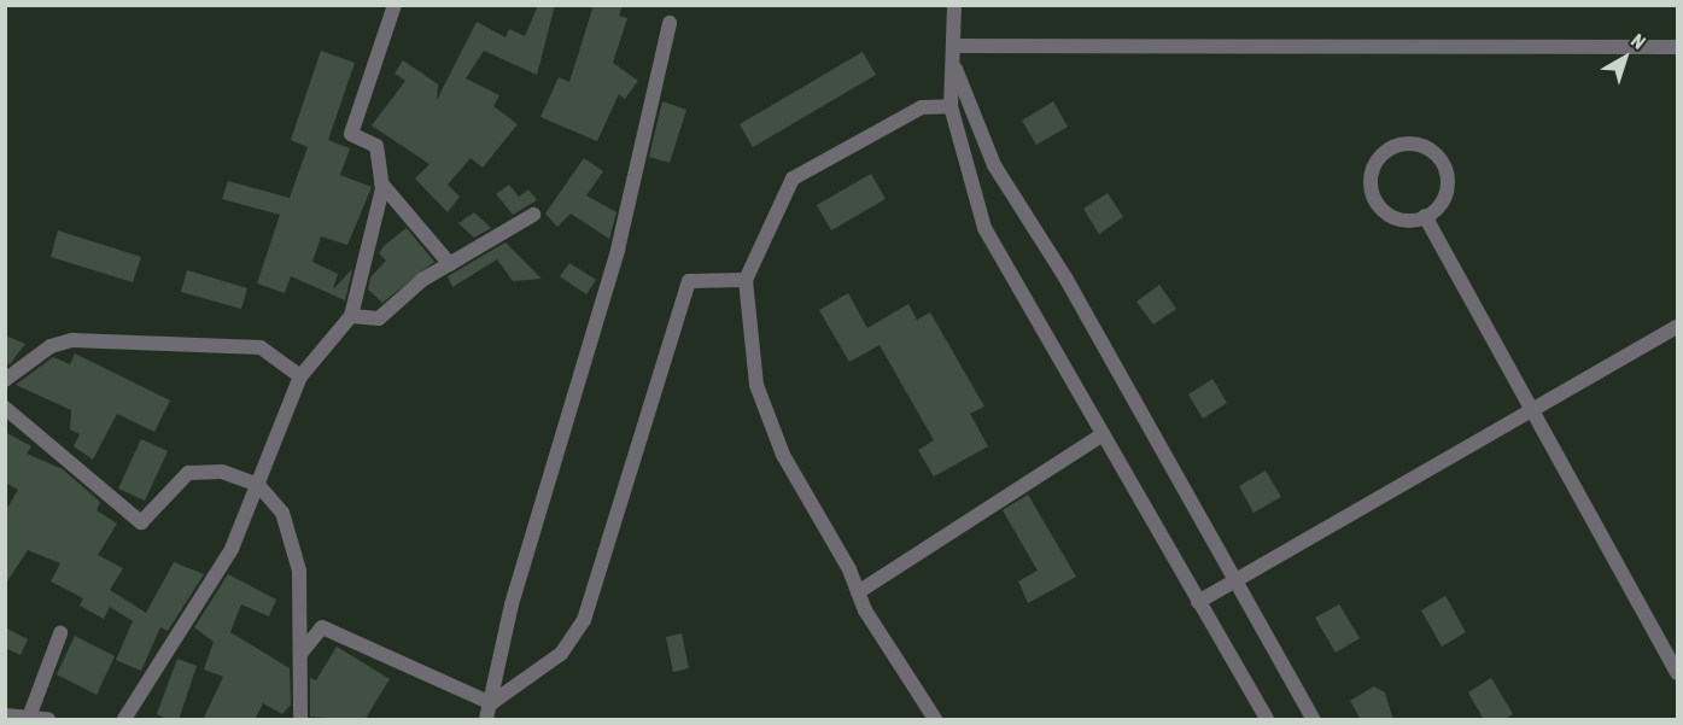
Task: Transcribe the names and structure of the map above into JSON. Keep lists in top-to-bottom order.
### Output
{
  "north": "top right"
}
